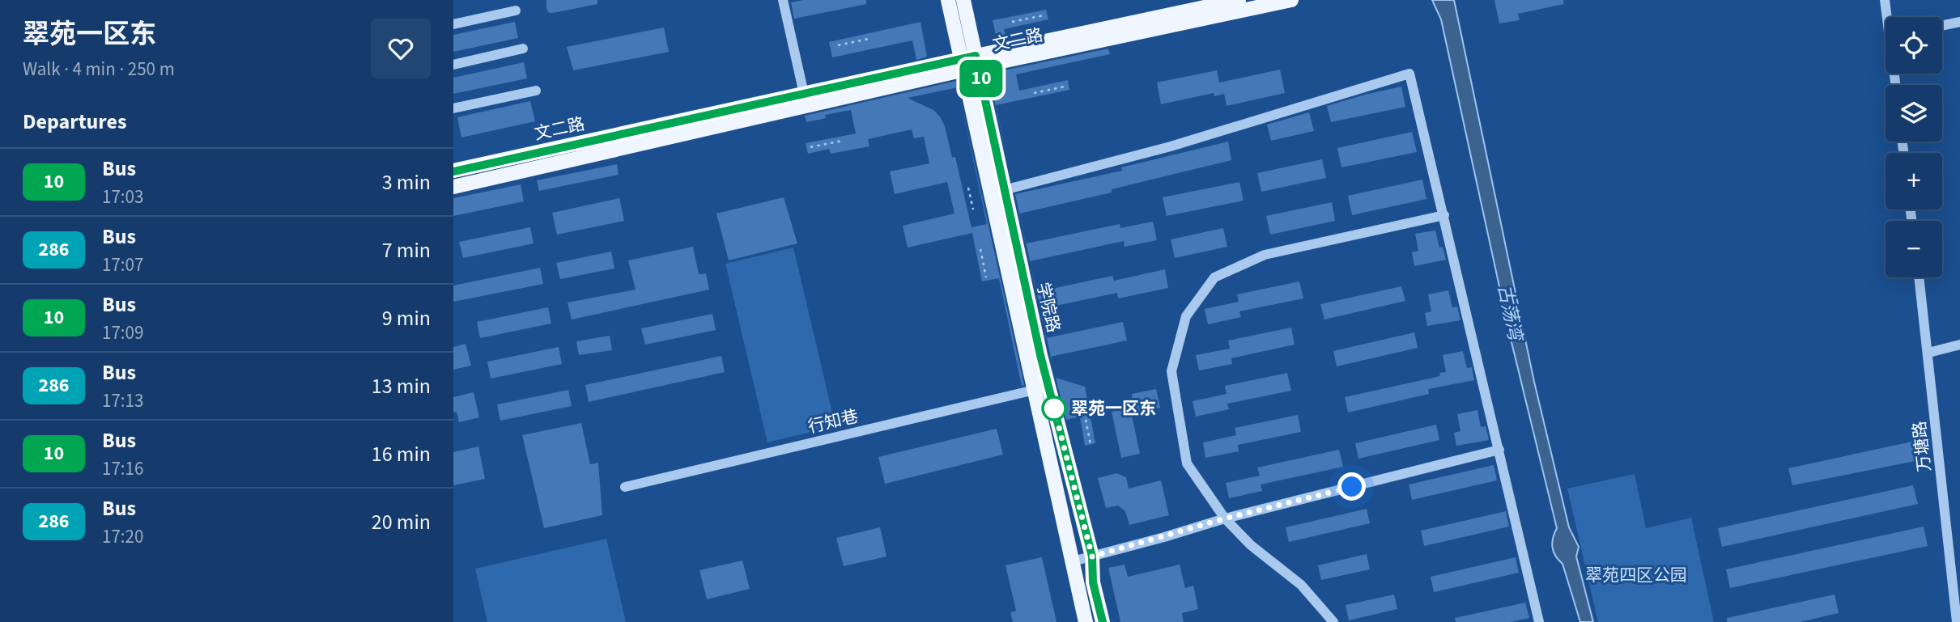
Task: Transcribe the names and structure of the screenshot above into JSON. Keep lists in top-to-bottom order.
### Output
{
  "streets": {
    "main road": ["文二路", "学院路"],
    "street": ["行知巷", "万塘路"]
  },
  "crossings": [
    ["文二路", "学院路"],
    ["学院路", "行知巷"]
  ],
  "water": ["古荡湾"],
  "parks": ["翠苑四区公园"],
  "places": ["翠苑一区东"],
  "lines": ["bus line 10"],
  "page": {
    "heading": [
      ["翠苑一区东", "Walk · 4 min · 250 m"],
      "Departures"
    ],
    "on_map": "10",
    "map_buttons": ["+", "−"],
    "list": [
      {
        "mark": "10",
        "name": "Bus",
        "note": "17:03",
        "value": "3 min"
      },
      {
        "mark": "286",
        "name": "Bus",
        "note": "17:07",
        "value": "7 min"
      },
      {
        "mark": "10",
        "name": "Bus",
        "note": "17:09",
        "value": "9 min"
      },
      {
        "mark": "286",
        "name": "Bus",
        "note": "17:13",
        "value": "13 min"
      },
      {
        "mark": "10",
        "name": "Bus",
        "note": "17:16",
        "value": "16 min"
      },
      {
        "mark": "286",
        "name": "Bus",
        "note": "17:20",
        "value": "20 min"
      }
    ]
  }
}
